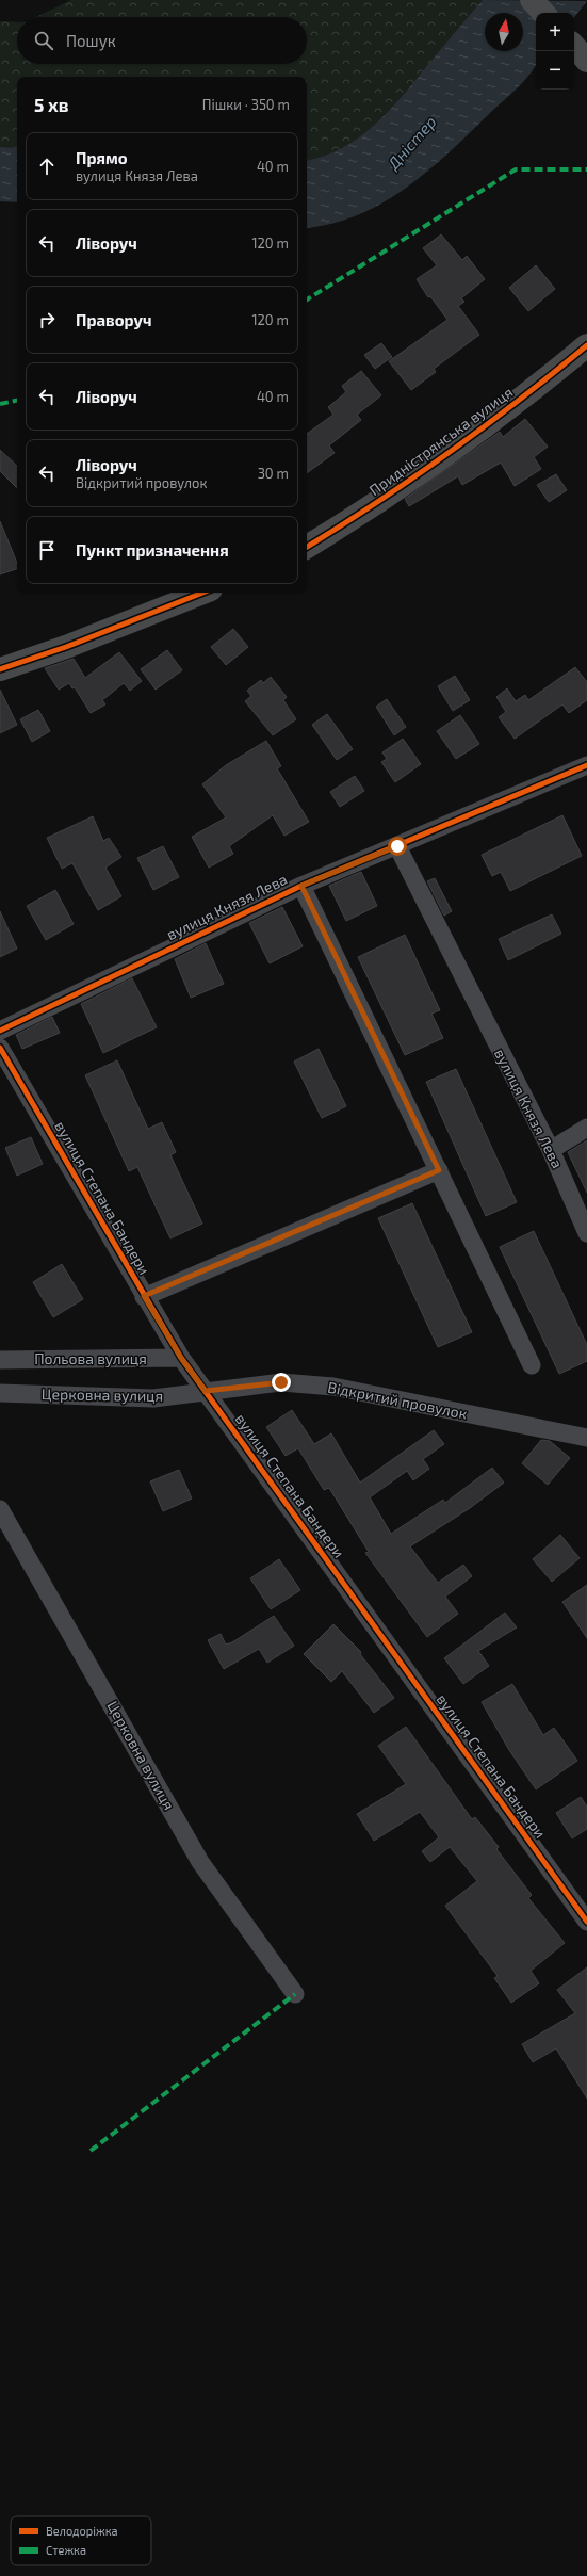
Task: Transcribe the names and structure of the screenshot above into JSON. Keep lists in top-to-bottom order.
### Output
{
  "streets": {
    "main road": ["Придністрянська вулиця"],
    "street": [
      "вулиця Князя Лева",
      "вулиця Степана Бандери",
      "Польова вулиця",
      "Церковна вулиця",
      "Відкритий провулок"
    ]
  },
  "crossings": [
    ["вулиця Степана Бандери", "Польова вулиця"],
    ["вулиця Степана Бандери", "Церковна вулиця"],
    ["вулиця Степана Бандери", "Відкритий провулок"],
    ["Церковна вулиця", "Відкритий провулок"]
  ],
  "water": ["Дністер"],
  "legend": ["Велодоріжка", "Стежка"],
  "north": "top",
  "page": {
    "map_buttons": ["+", "−"],
    "search": "Пошук",
    "heading": ["5 хв", "Пішки · 350 m"],
    "list": [
      ["Прямо", "вулиця Князя Лева", "40 m"],
      ["Ліворуч", "120 m"],
      ["Праворуч", "120 m"],
      ["Ліворуч", "40 m"],
      ["Ліворуч", "Відкритий провулок", "30 m"],
      "Пункт призначення"
    ]
  }
}
